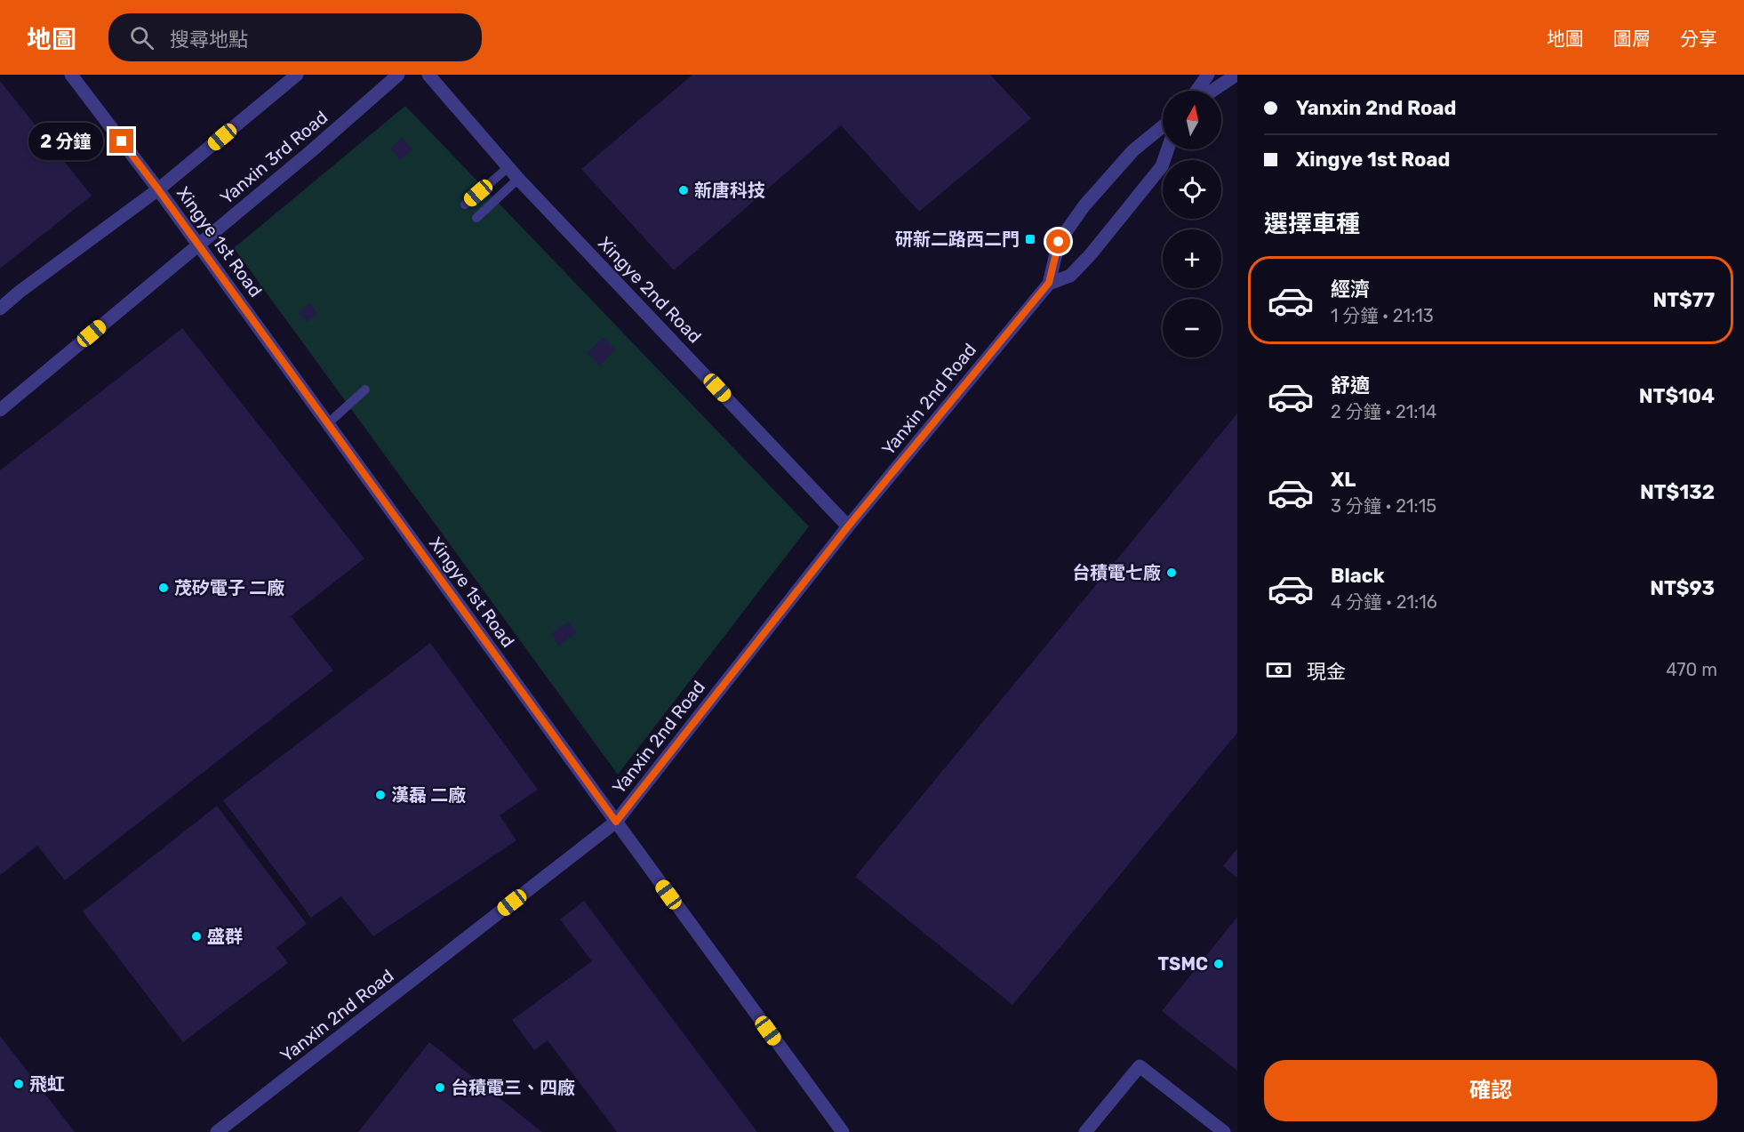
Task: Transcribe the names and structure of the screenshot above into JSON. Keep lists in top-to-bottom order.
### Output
{
  "streets": {
    "street": [
      "Yanxin 3rd Road",
      "Xingye 1st Road",
      "Xingye 2nd Road",
      "Yanxin 2nd Road"
    ]
  },
  "crossings": [
    ["Yanxin 3rd Road", "Xingye 1st Road"],
    ["Xingye 1st Road", "Yanxin 2nd Road"],
    ["Xingye 2nd Road", "Yanxin 2nd Road"]
  ],
  "places": {
    "other": [
      "新唐科技",
      "台積電七廠",
      "茂矽電子 二廠",
      "漢磊 二廠",
      "盛群",
      "TSMC",
      "飛虹",
      "台積電三、四廠"
    ],
    "transit": ["研新二路西二門"]
  },
  "north": "top",
  "page": {
    "header": "地圖",
    "search": "搜尋地點",
    "nav": ["地圖", "圖層", "分享"],
    "banner": ["Yanxin 2nd Road", "Xingye 1st Road"],
    "map_buttons": ["+", "−"],
    "bubble": "2 分鐘",
    "heading": "選擇車種",
    "list": [
      {
        "name": "經濟",
        "note": "1 分鐘 · 21:13",
        "value": "NT$77"
      },
      {
        "name": "舒適",
        "note": "2 分鐘 · 21:14",
        "value": "NT$104"
      },
      {
        "name": "XL",
        "note": "3 分鐘 · 21:15",
        "value": "NT$132"
      },
      {
        "name": "Black",
        "note": "4 分鐘 · 21:16",
        "value": "NT$93"
      }
    ],
    "pay": ["現金", "470 m"],
    "buttons": "確認"
  }
}
